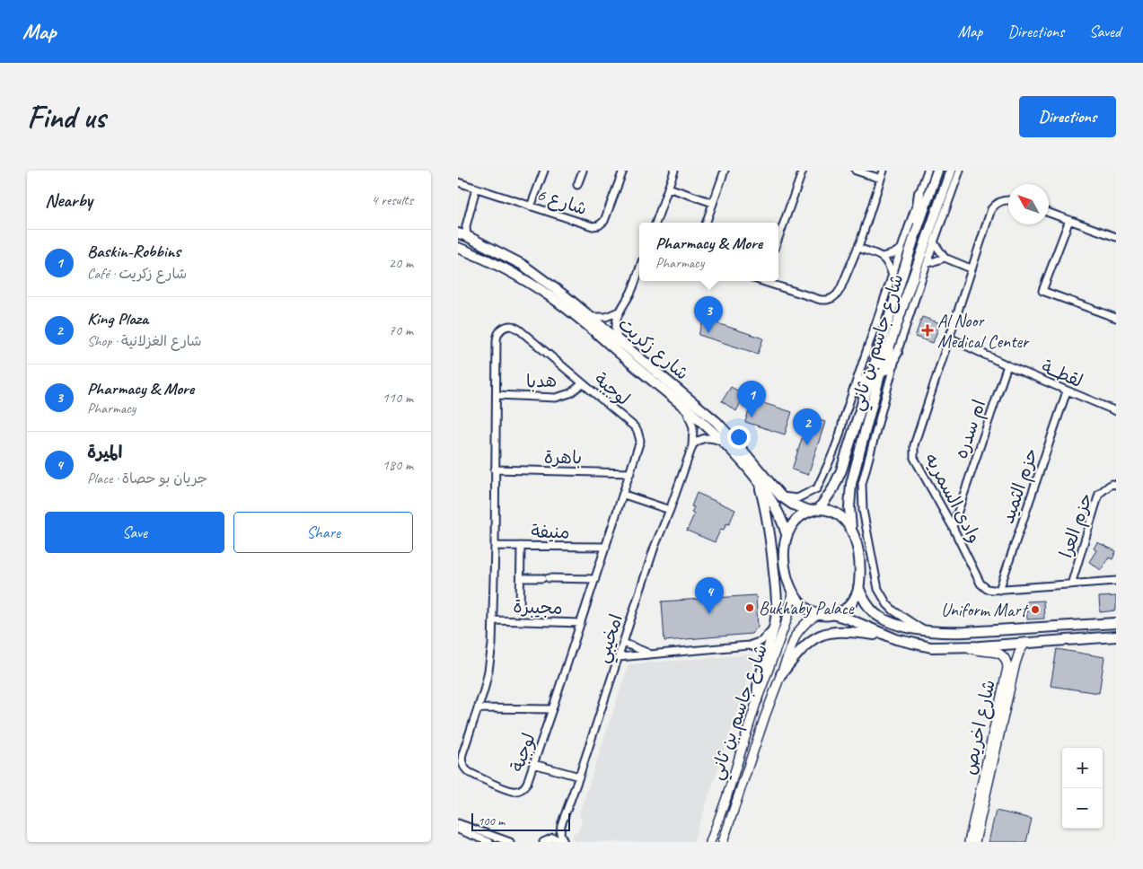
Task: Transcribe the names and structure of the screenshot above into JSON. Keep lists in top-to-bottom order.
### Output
{
  "streets": {
    "main road": ["شارع جاسم بن ثاني", "شارع زكريت"],
    "street": [
      "شارع 6",
      "لقطــة",
      "هدبا",
      "لوجبة",
      "ام سدره",
      "باهرة",
      "حزم الثميد",
      "وادى السمريه",
      "حزم العرا",
      "منيفة",
      "مجيبرة",
      "امخيبي",
      "شارع اخريص"
    ]
  },
  "crossings": [
    ["شارع جاسم بن ثاني", "شارع زكريت"],
    ["شارع زكريت", "امخيبي"],
    ["لقطــة", "ام سدره"],
    ["لقطــة", "حزم الثميد"],
    ["لقطــة", "وادى السمريه"],
    ["هدبا", "لوجبة"],
    ["لوجبة", "باهرة"],
    ["لوجبة", "منيفة"],
    ["لوجبة", "مجيبرة"],
    ["ام سدره", "وادى السمريه"],
    ["حزم الثميد", "وادى السمريه"],
    ["وادى السمريه", "حزم العرا"]
  ],
  "places": {
    "health": ["Al Noor Medical Center"],
    "other": ["Bukhaby Palace", "Uniform Mart"]
  },
  "scale_bar": "100 m",
  "north": "top left",
  "page": {
    "header": "Map",
    "nav": ["Map", "Directions", "Saved"],
    "buttons": [
      "Directions",
      ["Save", "Share"]
    ],
    "title": "Find us",
    "heading": ["Nearby", "4 results"],
    "popup": ["Pharmacy & More", "Pharmacy"],
    "list": [
      {
        "mark": "1",
        "name": "Baskin-Robbins",
        "note": "Café · شارع زكريت",
        "value": "20 m"
      },
      {
        "mark": "2",
        "name": "King Plaza",
        "note": "Shop · شارع الغزلانية",
        "value": "70 m"
      },
      {
        "mark": "3",
        "name": "Pharmacy & More",
        "note": "Pharmacy",
        "value": "110 m"
      },
      {
        "mark": "4",
        "name": "الميرة",
        "note": "Place · جريان بو حصاة",
        "value": "180 m"
      }
    ],
    "pins": [
      "3",
      "1",
      "2",
      "4"
    ],
    "map_buttons": ["+", "−"],
    "scale": "100 m"
  }
}
